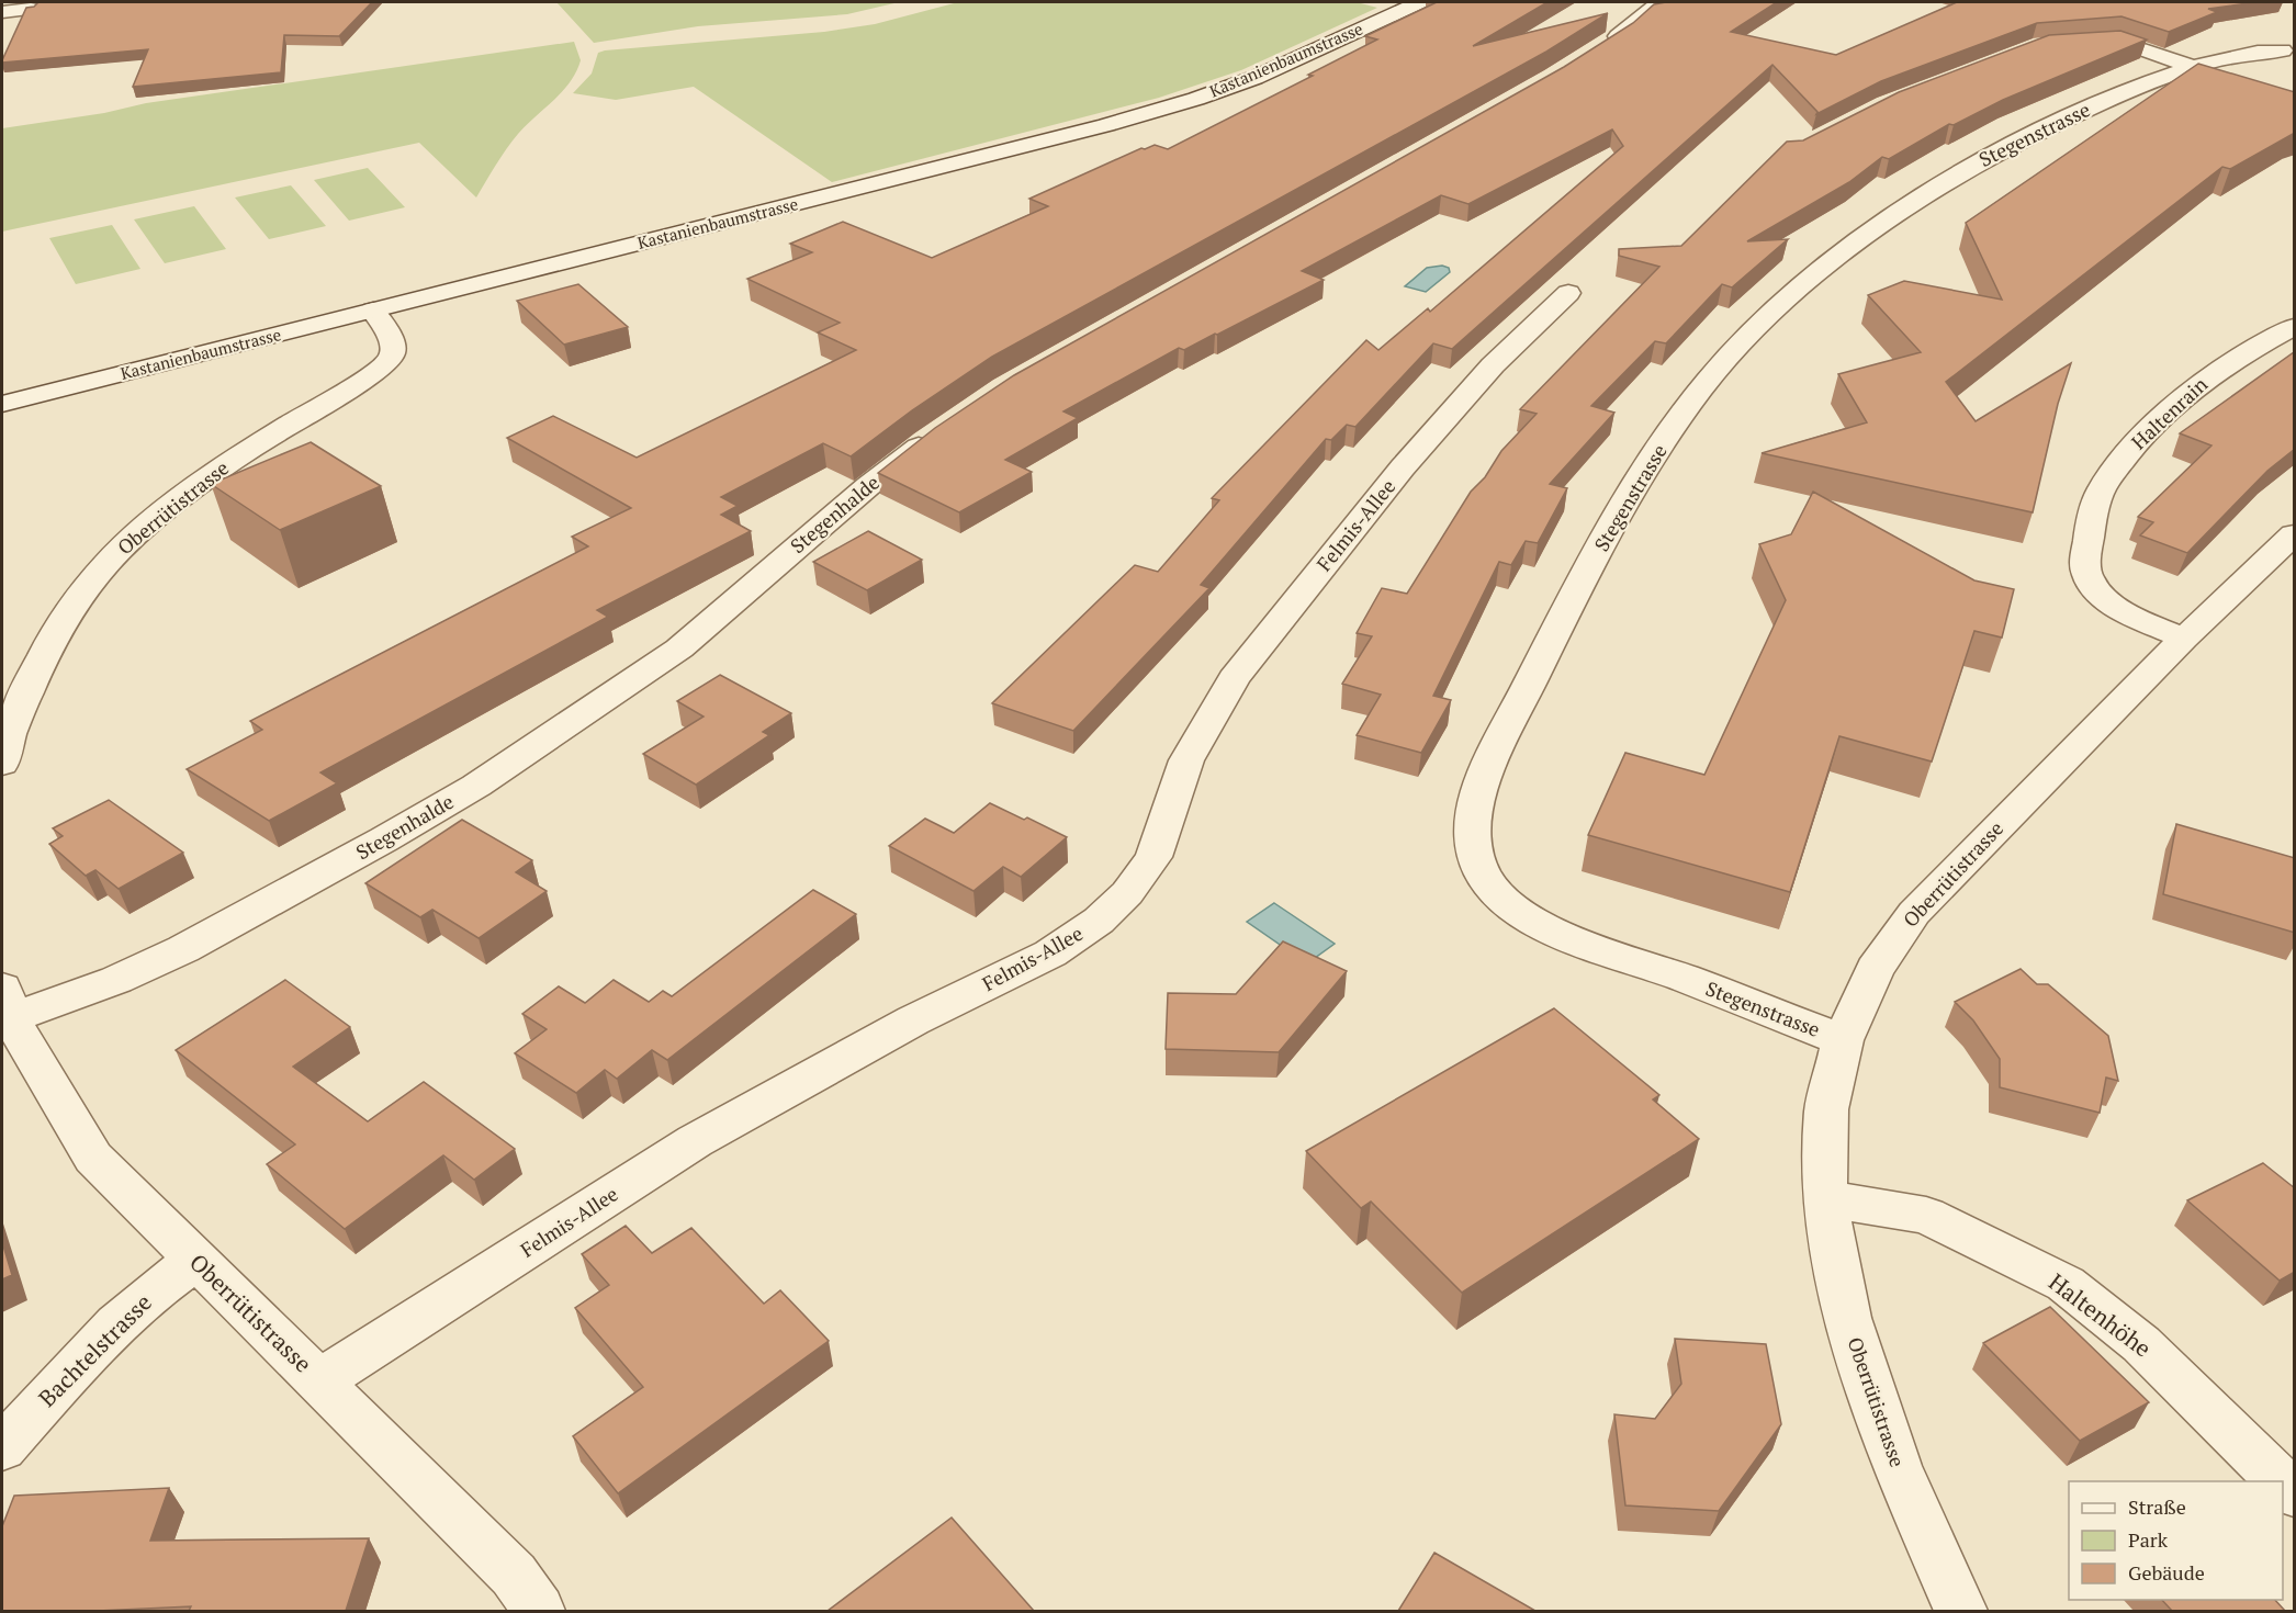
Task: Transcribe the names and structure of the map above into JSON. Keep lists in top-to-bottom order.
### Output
{
  "streets": {
    "street": [
      "Kastanienbaumstrasse",
      "Stegenstrasse",
      "Haltenrain",
      "Oberrütistrasse",
      "Stegenhalde",
      "Felmis-Allee",
      "Haltenhöhe",
      "Bachtelstrasse"
    ]
  },
  "crossings": [
    ["Kastanienbaumstrasse", "Oberrütistrasse"],
    ["Stegenstrasse", "Oberrütistrasse"],
    ["Haltenrain", "Oberrütistrasse"],
    ["Oberrütistrasse", "Stegenhalde"],
    ["Oberrütistrasse", "Felmis-Allee"],
    ["Oberrütistrasse", "Haltenhöhe"],
    ["Oberrütistrasse", "Bachtelstrasse"]
  ],
  "legend": ["Straße", "Park", "Gebäude"]
}
